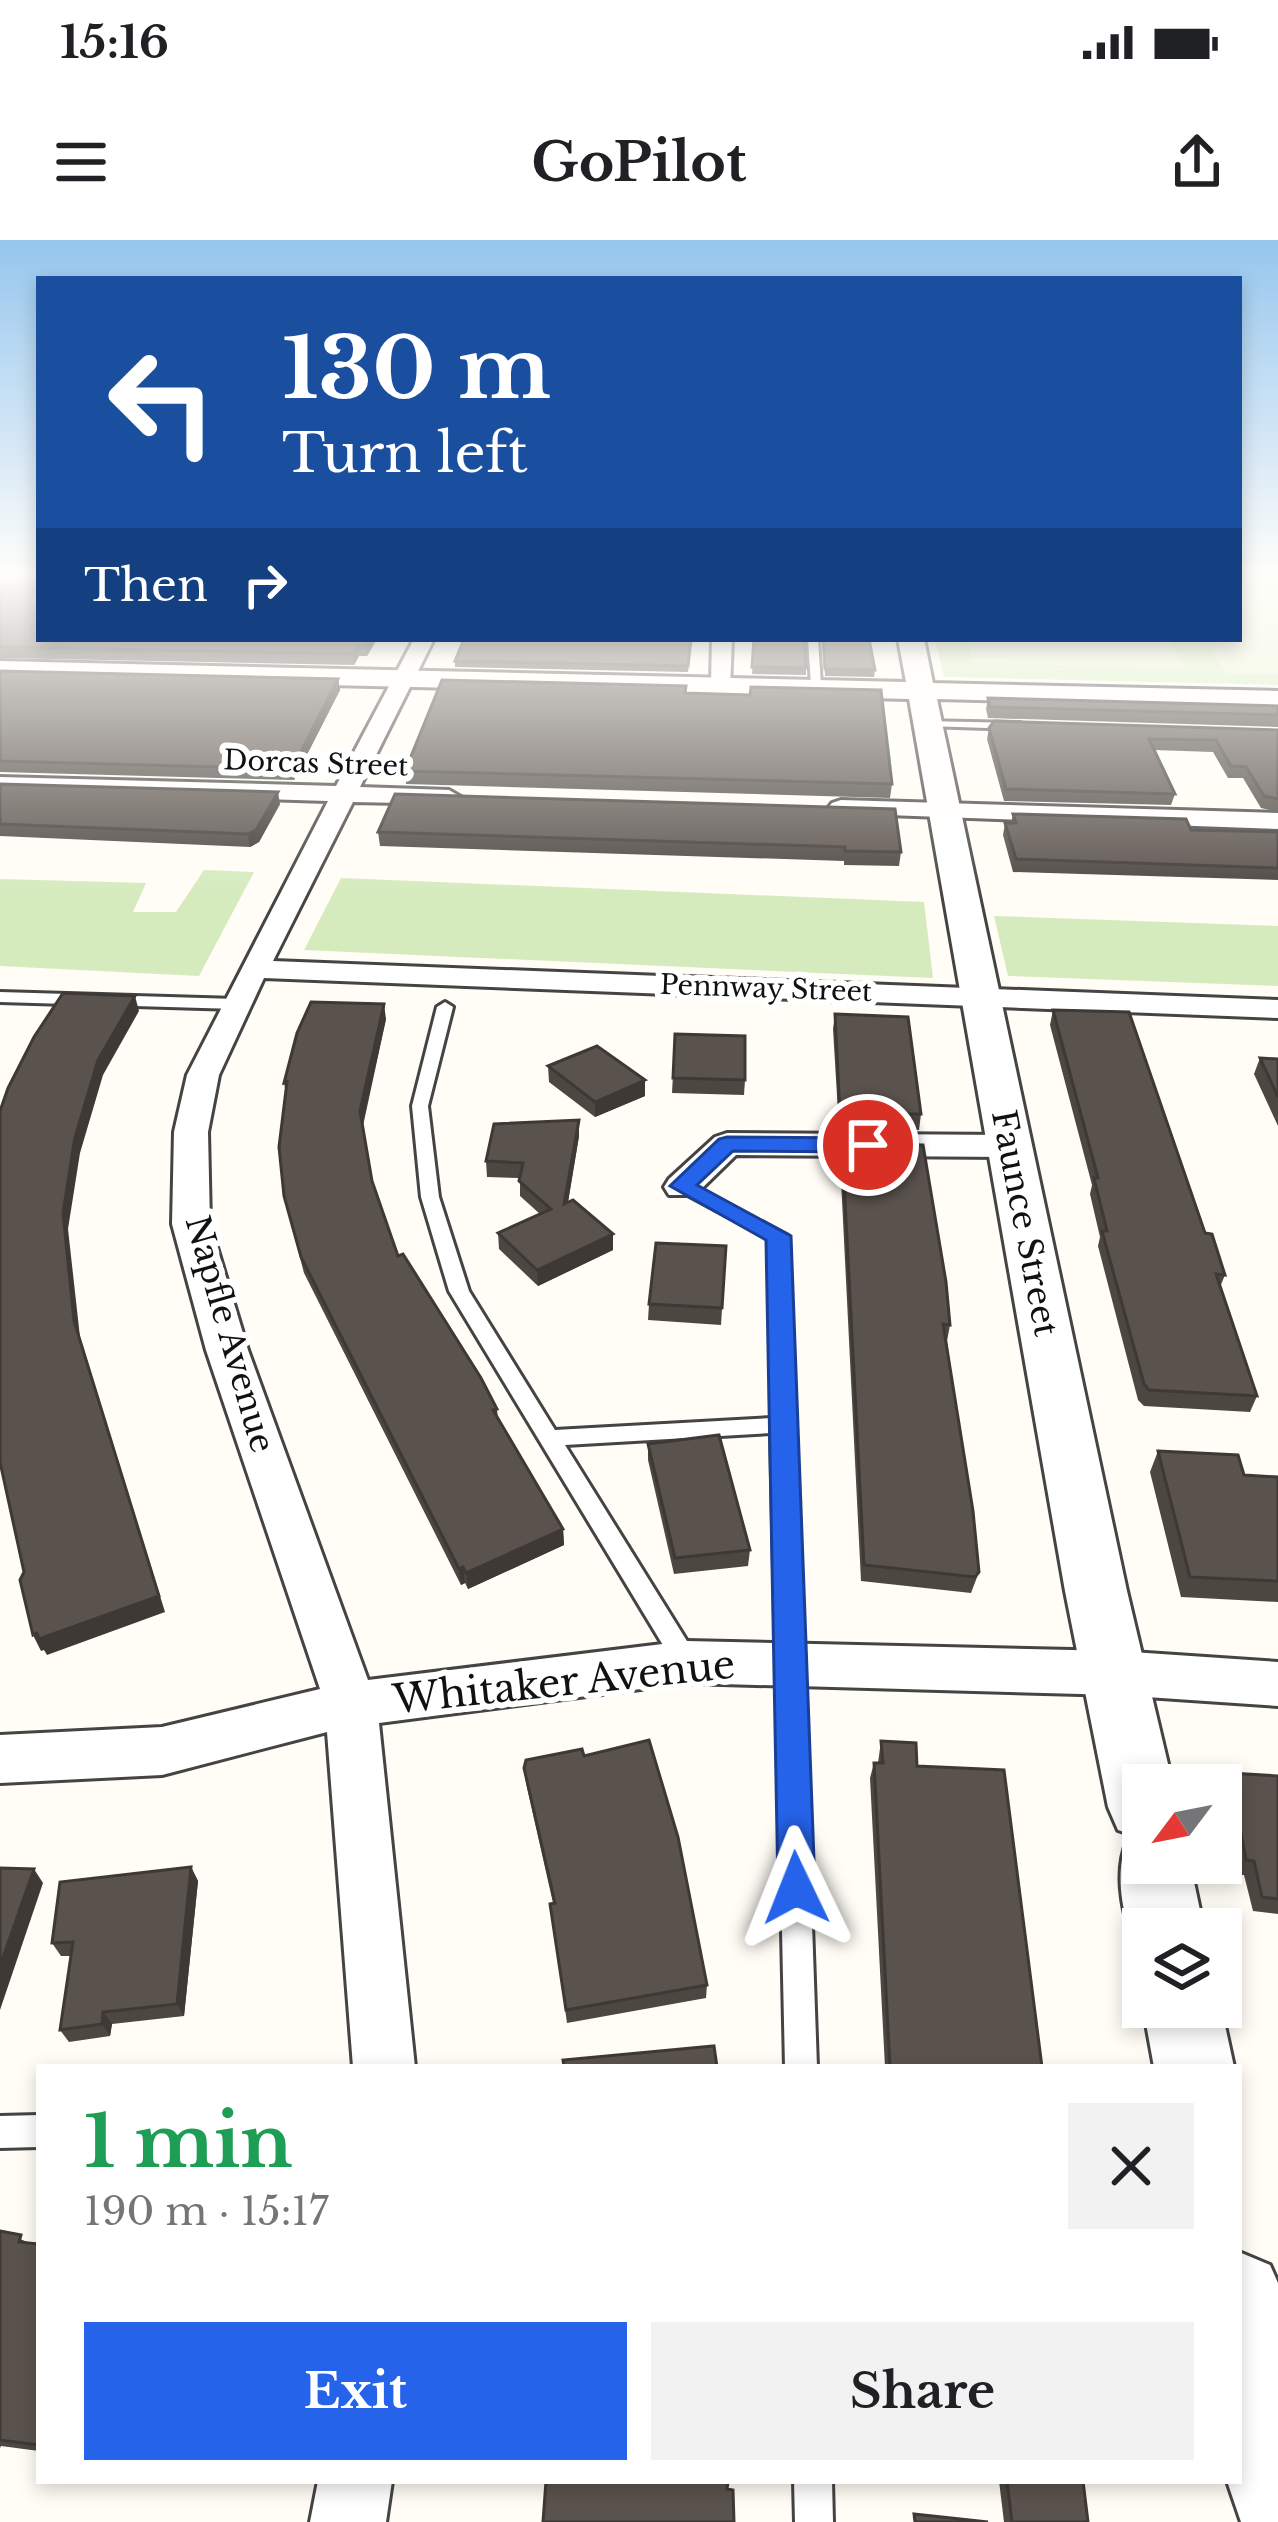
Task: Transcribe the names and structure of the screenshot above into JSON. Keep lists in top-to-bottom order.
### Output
{
  "streets": {
    "street": [
      "Dorcas Street",
      "Pennway Street",
      "Faunce Street",
      "Napfle Avenue",
      "Whitaker Avenue"
    ]
  },
  "crossings": [
    ["Dorcas Street", "Napfle Avenue"],
    ["Pennway Street", "Faunce Street"],
    ["Pennway Street", "Napfle Avenue"],
    ["Faunce Street", "Whitaker Avenue"],
    ["Napfle Avenue", "Whitaker Avenue"]
  ],
  "north": "bottom left",
  "page": {
    "status": "15:16",
    "header": "GoPilot",
    "turn": ["130 m", "Turn left"],
    "then": "Then",
    "heading": ["1 min", "190 m · 15:17"],
    "buttons": ["Exit", "Share"]
  }
}
